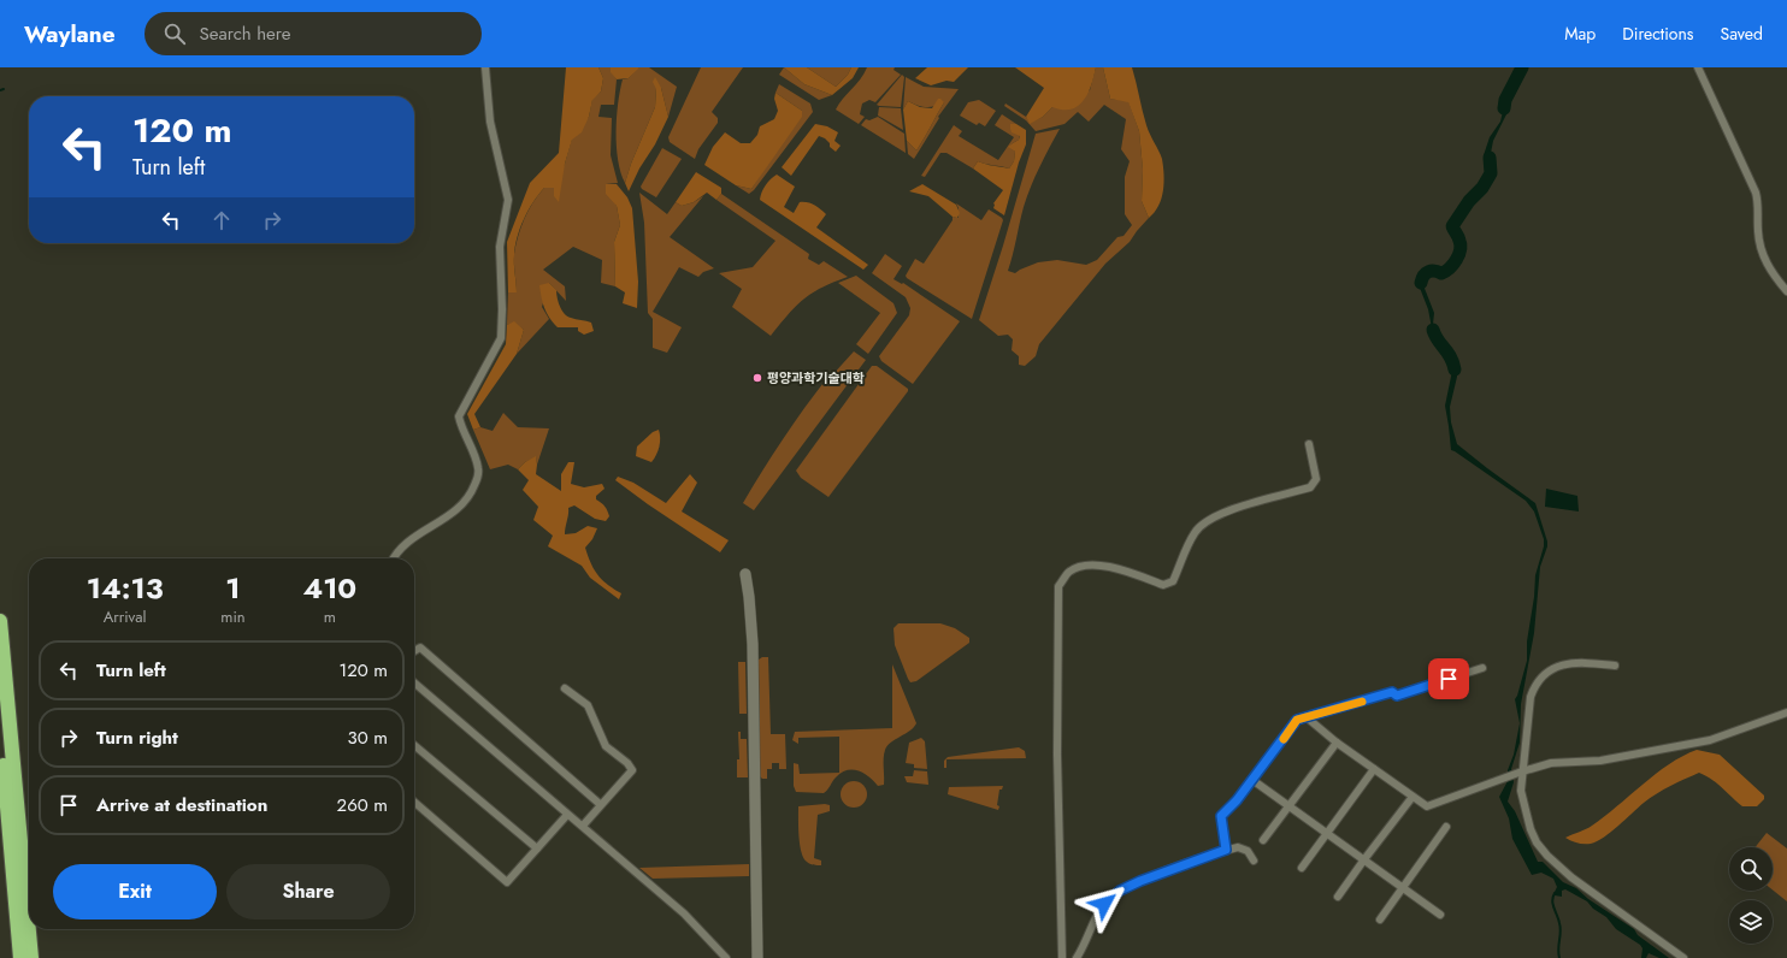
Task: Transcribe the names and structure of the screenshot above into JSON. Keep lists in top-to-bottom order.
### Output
{
  "places": ["평양과학기술대학"],
  "page": {
    "header": "Waylane",
    "search": "Search here",
    "nav": ["Map", "Directions", "Saved"],
    "turn": ["120 m", "Turn left"],
    "eta": [
      "14:13",
      "Arrival",
      "1",
      "min",
      "410",
      "m"
    ],
    "list": [
      {
        "name": "Turn left",
        "value": "120 m"
      },
      {
        "name": "Turn right",
        "value": "30 m"
      },
      {
        "name": "Arrive at destination",
        "value": "260 m"
      }
    ],
    "buttons": ["Exit", "Share"]
  }
}
